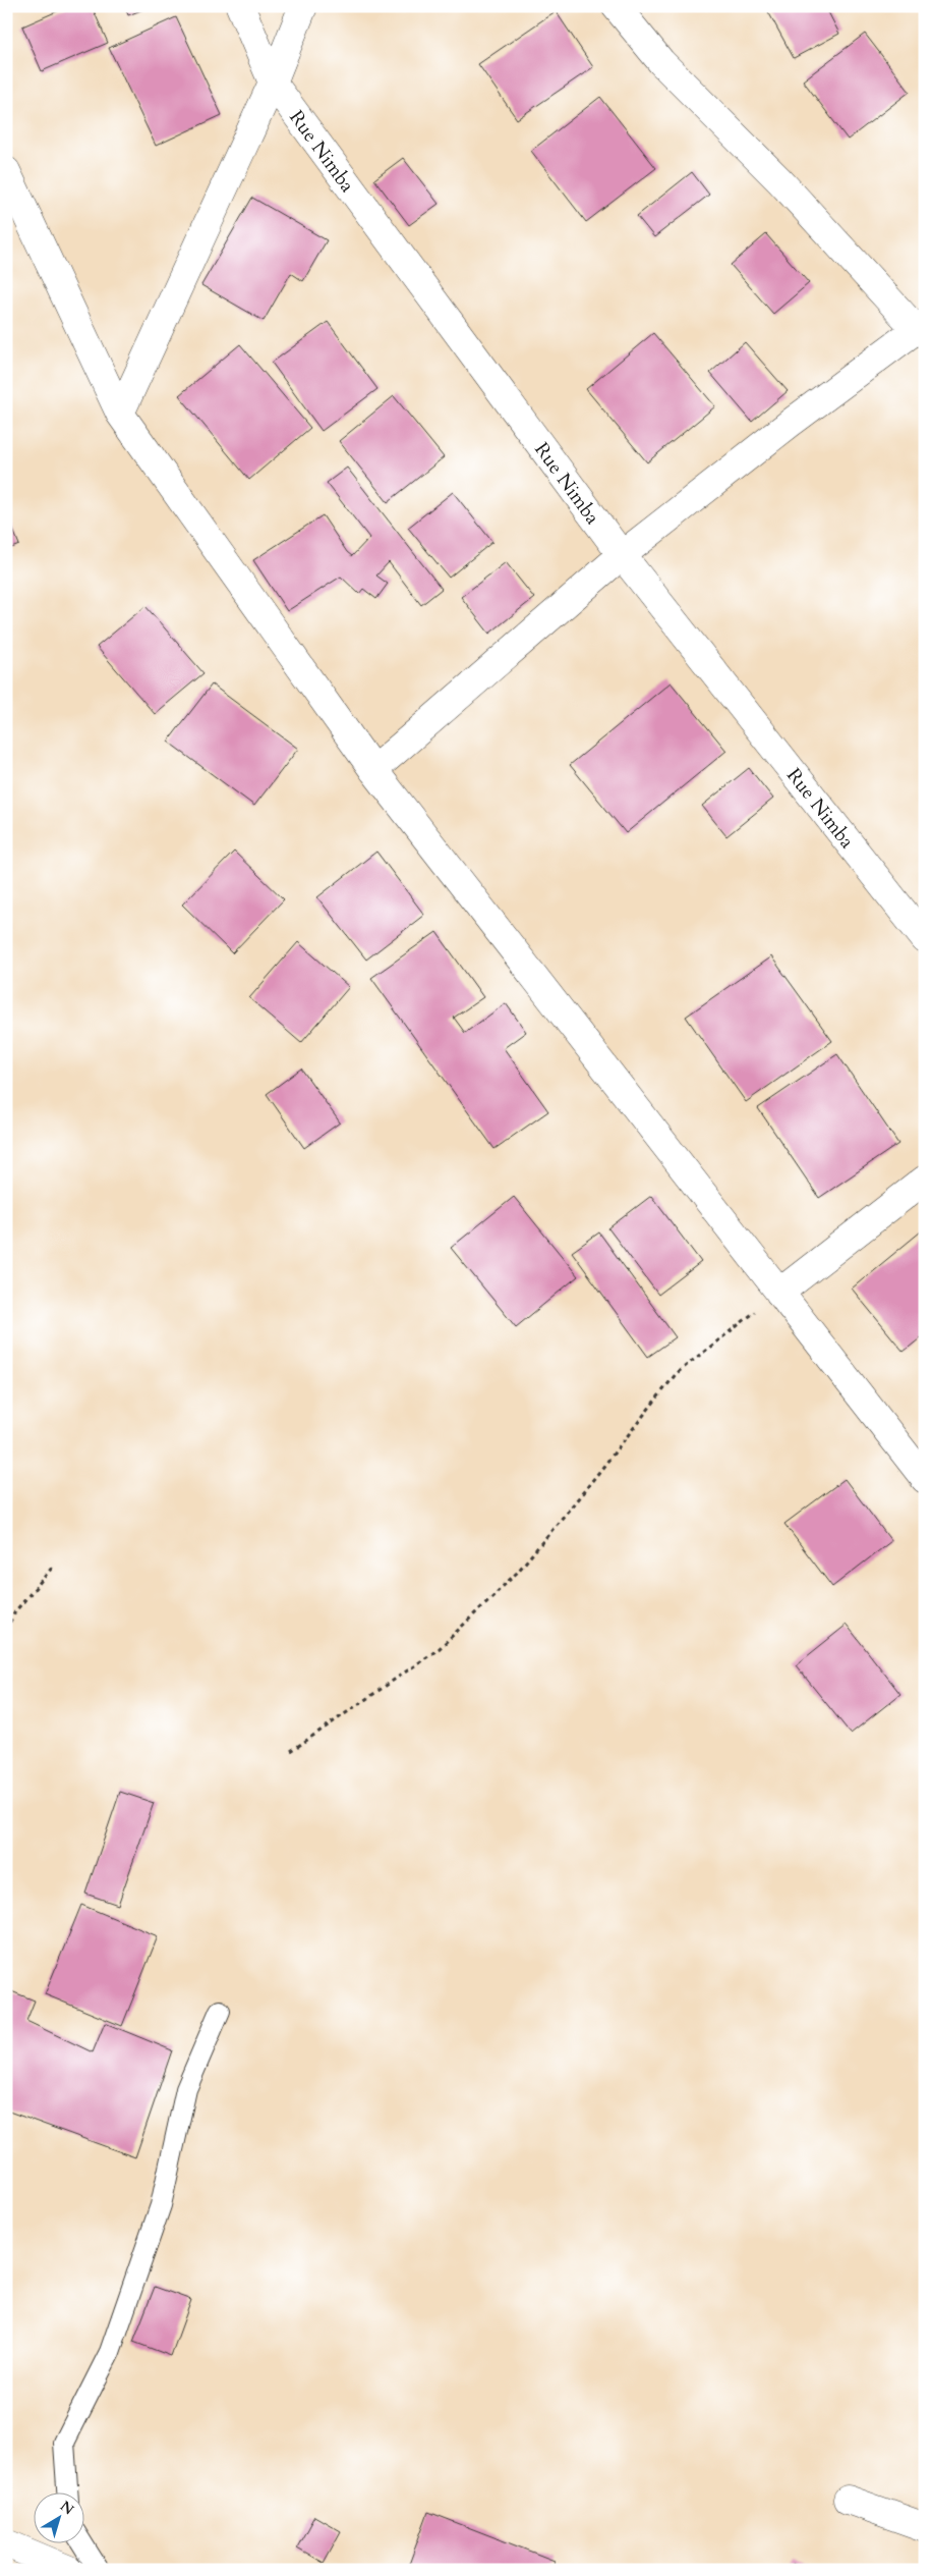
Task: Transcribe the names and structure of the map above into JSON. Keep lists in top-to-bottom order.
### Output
{
  "streets": {
    "street": ["Rue Nimba"]
  },
  "north": "top right"
}
